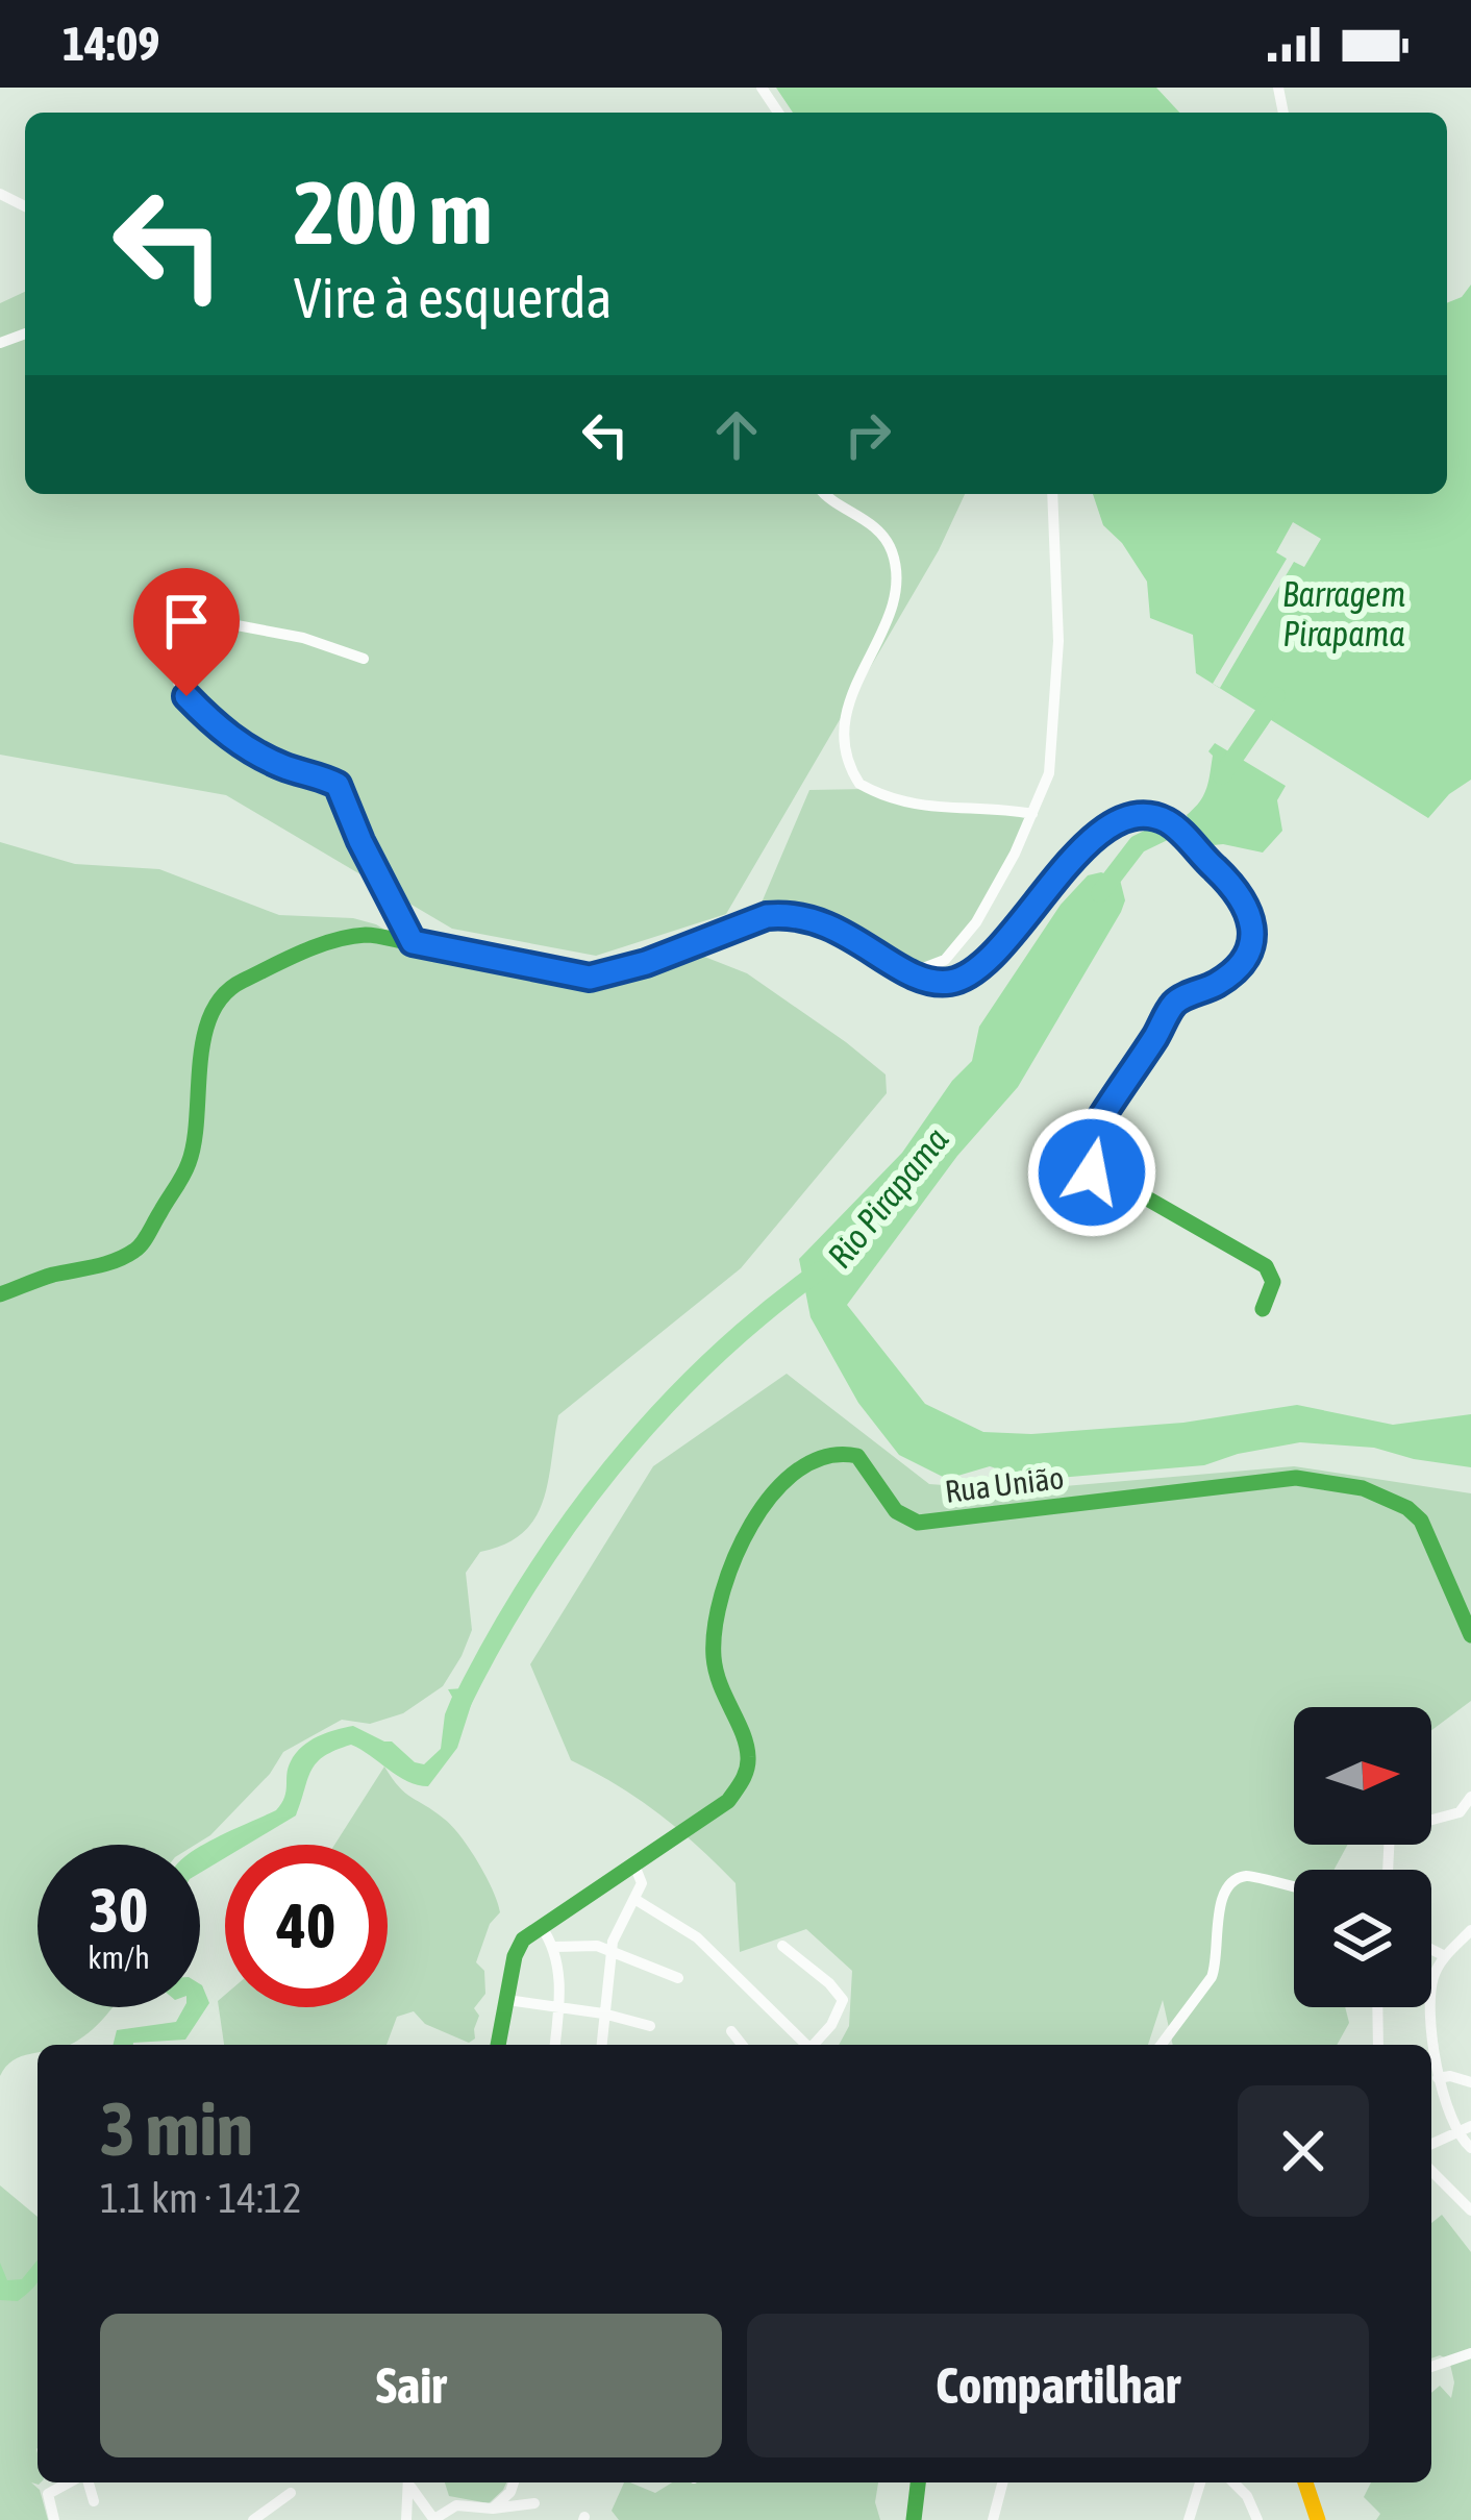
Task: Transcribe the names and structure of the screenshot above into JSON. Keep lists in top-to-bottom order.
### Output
{
  "streets": {
    "street": ["Rua União"]
  },
  "water": ["Barragem Pirapama", "Rio Pirapama"],
  "north": "right",
  "page": {
    "status": "14:09",
    "turn": ["200 m", "Vire à esquerda"],
    "speed": "30 km/h",
    "limit": "40",
    "heading": ["3 min", "1.1 km · 14:12"],
    "buttons": ["Sair", "Compartilhar"]
  }
}
